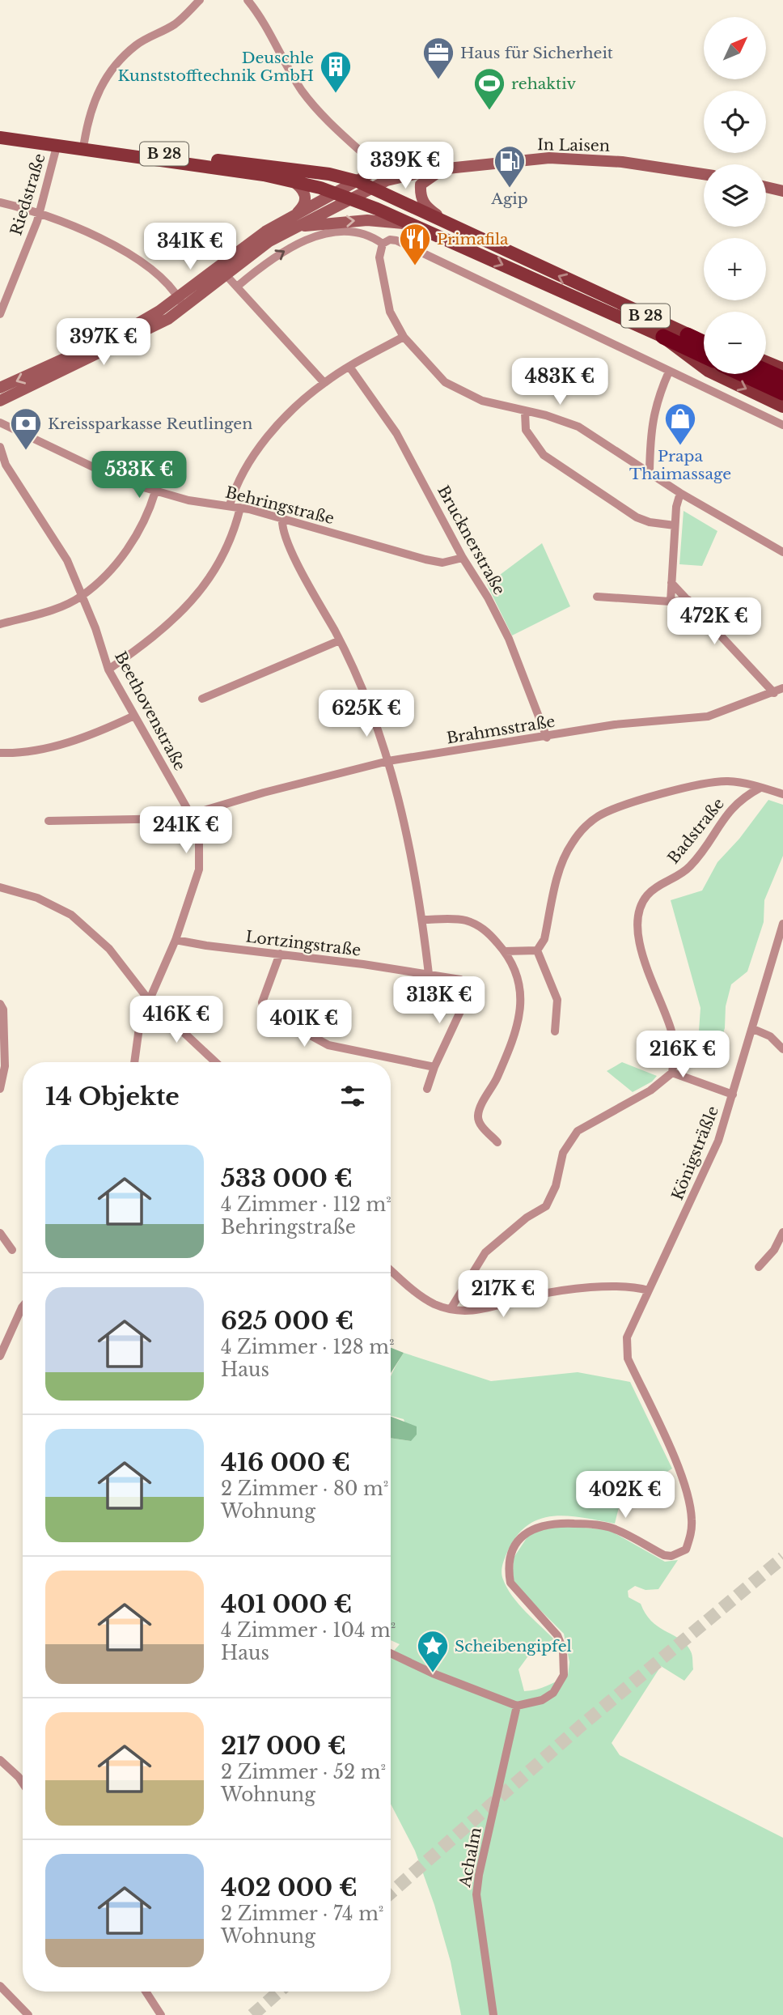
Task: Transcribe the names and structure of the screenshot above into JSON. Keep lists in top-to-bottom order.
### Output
{
  "streets": {
    "highway": ["B 28"],
    "main road": ["In Laisen"],
    "street": [
      "Riedstraße",
      "Behringstraße",
      "Brucknerstraße",
      "Beethovenstraße",
      "Brahmsstraße",
      "Badstraße",
      "Lortzingstraße",
      "Königsträßle",
      "Achalm"
    ]
  },
  "crossings": [
    ["In Laisen", "B 28"],
    ["B 28", "Riedstraße"],
    ["Behringstraße", "Brucknerstraße"],
    ["Brucknerstraße", "Brahmsstraße"],
    ["Beethovenstraße", "Brahmsstraße"],
    ["Beethovenstraße", "Lortzingstraße"],
    ["Königsträßle", "Achalm"]
  ],
  "places": {
    "office": ["Haus für Sicherheit"],
    "building": ["Deuschle Kunststofftechnik GmbH"],
    "sports": ["rehaktiv"],
    "fuel station": ["Agip"],
    "restaurant": ["Primafila"],
    "shop": ["Prapa Thaimassage"],
    "bank": ["Kreissparkasse Reutlingen"],
    "place": ["Scheibengipfel"]
  },
  "north": "top right",
  "page": {
    "map_buttons": ["+", "−"],
    "price": [
      "339K €",
      "341K €",
      "397K €",
      "483K €",
      "533K €",
      "472K €",
      "625K €",
      "241K €",
      "313K €",
      "416K €",
      "401K €",
      "216K €",
      "217K €",
      "402K €"
    ],
    "heading": "14 Objekte",
    "list": [
      {
        "name": "533 000 €",
        "note": "4 Zimmer · 112 m² · Behringstraße"
      },
      {
        "name": "625 000 €",
        "note": "4 Zimmer · 128 m² · Haus"
      },
      {
        "name": "416 000 €",
        "note": "2 Zimmer · 80 m² · Wohnung"
      },
      {
        "name": "401 000 €",
        "note": "4 Zimmer · 104 m² · Haus"
      },
      {
        "name": "217 000 €",
        "note": "2 Zimmer · 52 m² · Wohnung"
      },
      {
        "name": "402 000 €",
        "note": "2 Zimmer · 74 m² · Wohnung"
      }
    ]
  }
}
